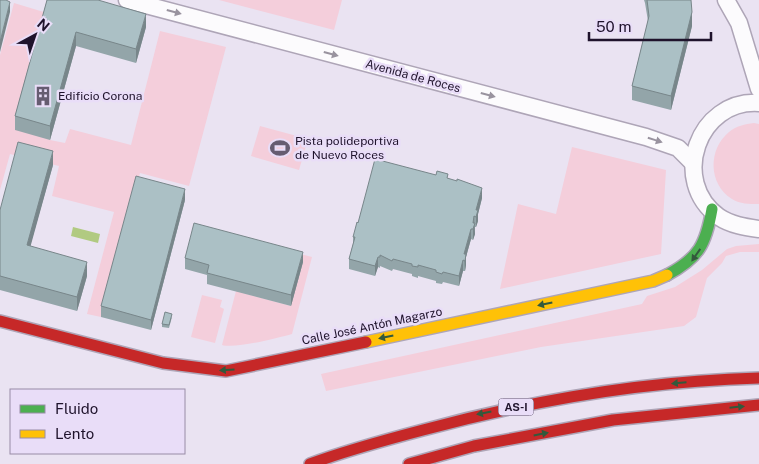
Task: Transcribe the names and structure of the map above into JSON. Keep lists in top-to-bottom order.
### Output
{
  "streets": {
    "main road": ["Calle José Antón Magarzo", "AS-I"],
    "street": ["Avenida de Roces"]
  },
  "one_way": ["Avenida de Roces"],
  "places": {
    "building": ["Edificio Corona"],
    "sports": ["Pista polideportiva de Nuevo Roces"]
  },
  "legend": ["Fluido", "Lento"],
  "scale_bar": "50 m",
  "north": "top right"
}
